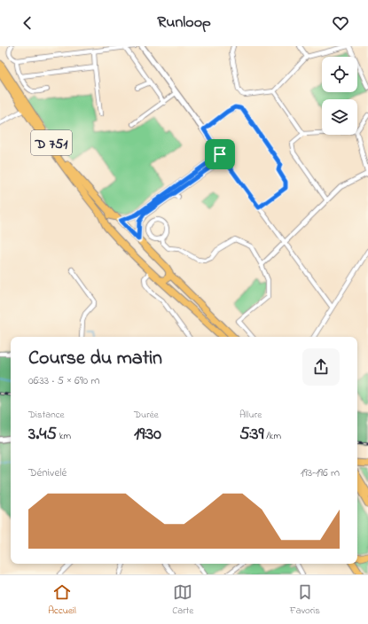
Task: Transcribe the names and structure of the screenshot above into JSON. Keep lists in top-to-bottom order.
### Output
{
  "streets": {
    "main road": ["D 751"]
  },
  "page": {
    "header": "Runloop",
    "heading": ["Course du matin", "06:33 · 5 × 690 m"],
    "stats": [
      ["Distance", "3.45 km"],
      ["Durée", "19:30"],
      ["Allure", "5:39 /km"]
    ],
    "chart": ["Dénivelé", "193–196 m"],
    "tabs": ["Accueil", "Carte", "Favoris"]
  }
}
